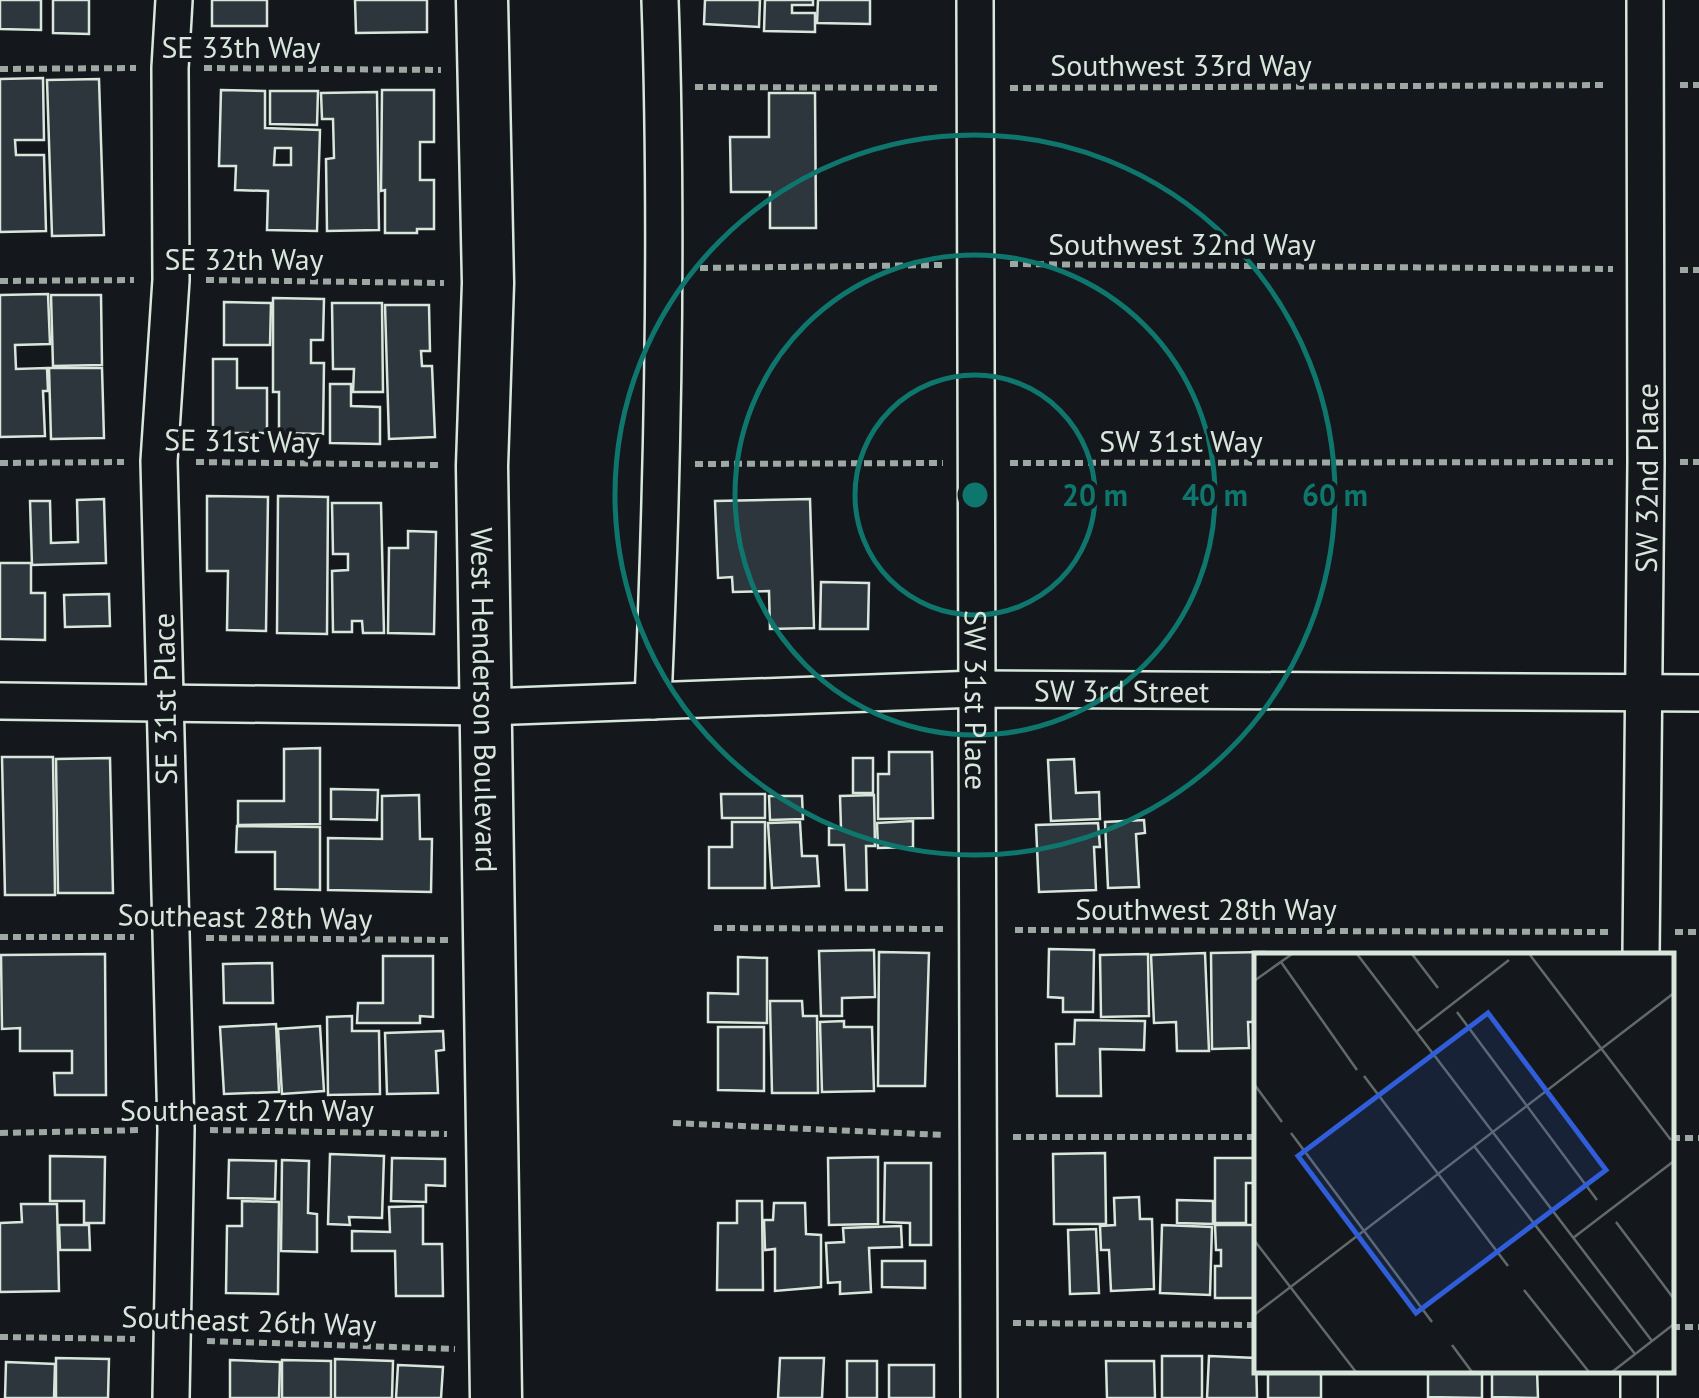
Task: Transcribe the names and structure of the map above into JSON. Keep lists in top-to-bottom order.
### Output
{
  "streets": {
    "street": [
      "SW 32nd Place",
      "SW 3rd Street",
      "SE 31st Place",
      "West Henderson Boulevard",
      "SW 31st Place"
    ],
    "path": [
      "SE 33th Way",
      "Southwest 33rd Way",
      "Southwest 32nd Way",
      "SE 32th Way",
      "SE 31st Way",
      "SW 31st Way",
      "Southwest 28th Way",
      "Southeast 28th Way",
      "Southeast 27th Way",
      "Southeast 26th Way"
    ]
  },
  "crossings": [
    ["SE 33th Way", "SE 31st Place"],
    ["SE 33th Way", "West Henderson Boulevard"],
    ["Southwest 33rd Way", "SW 32nd Place"],
    ["Southwest 33rd Way", "SW 31st Place"],
    ["Southwest 32nd Way", "SW 32nd Place"],
    ["Southwest 32nd Way", "SW 31st Place"],
    ["SE 32th Way", "SE 31st Place"],
    ["SE 32th Way", "West Henderson Boulevard"],
    ["SE 31st Way", "SE 31st Place"],
    ["SE 31st Way", "West Henderson Boulevard"],
    ["SW 31st Way", "SW 32nd Place"],
    ["SW 31st Way", "SW 31st Place"],
    ["SW 32nd Place", "SW 3rd Street"],
    ["SW 32nd Place", "Southwest 28th Way"],
    ["SW 3rd Street", "SE 31st Place"],
    ["SW 3rd Street", "West Henderson Boulevard"],
    ["SW 3rd Street", "SW 31st Place"],
    ["SE 31st Place", "Southeast 28th Way"],
    ["SE 31st Place", "Southeast 27th Way"],
    ["SE 31st Place", "Southeast 26th Way"],
    ["West Henderson Boulevard", "Southeast 28th Way"],
    ["West Henderson Boulevard", "Southeast 27th Way"],
    ["West Henderson Boulevard", "Southeast 26th Way"],
    ["SW 31st Place", "Southwest 28th Way"]
  ],
  "rings": ["20 m", "40 m", "60 m"]
}
